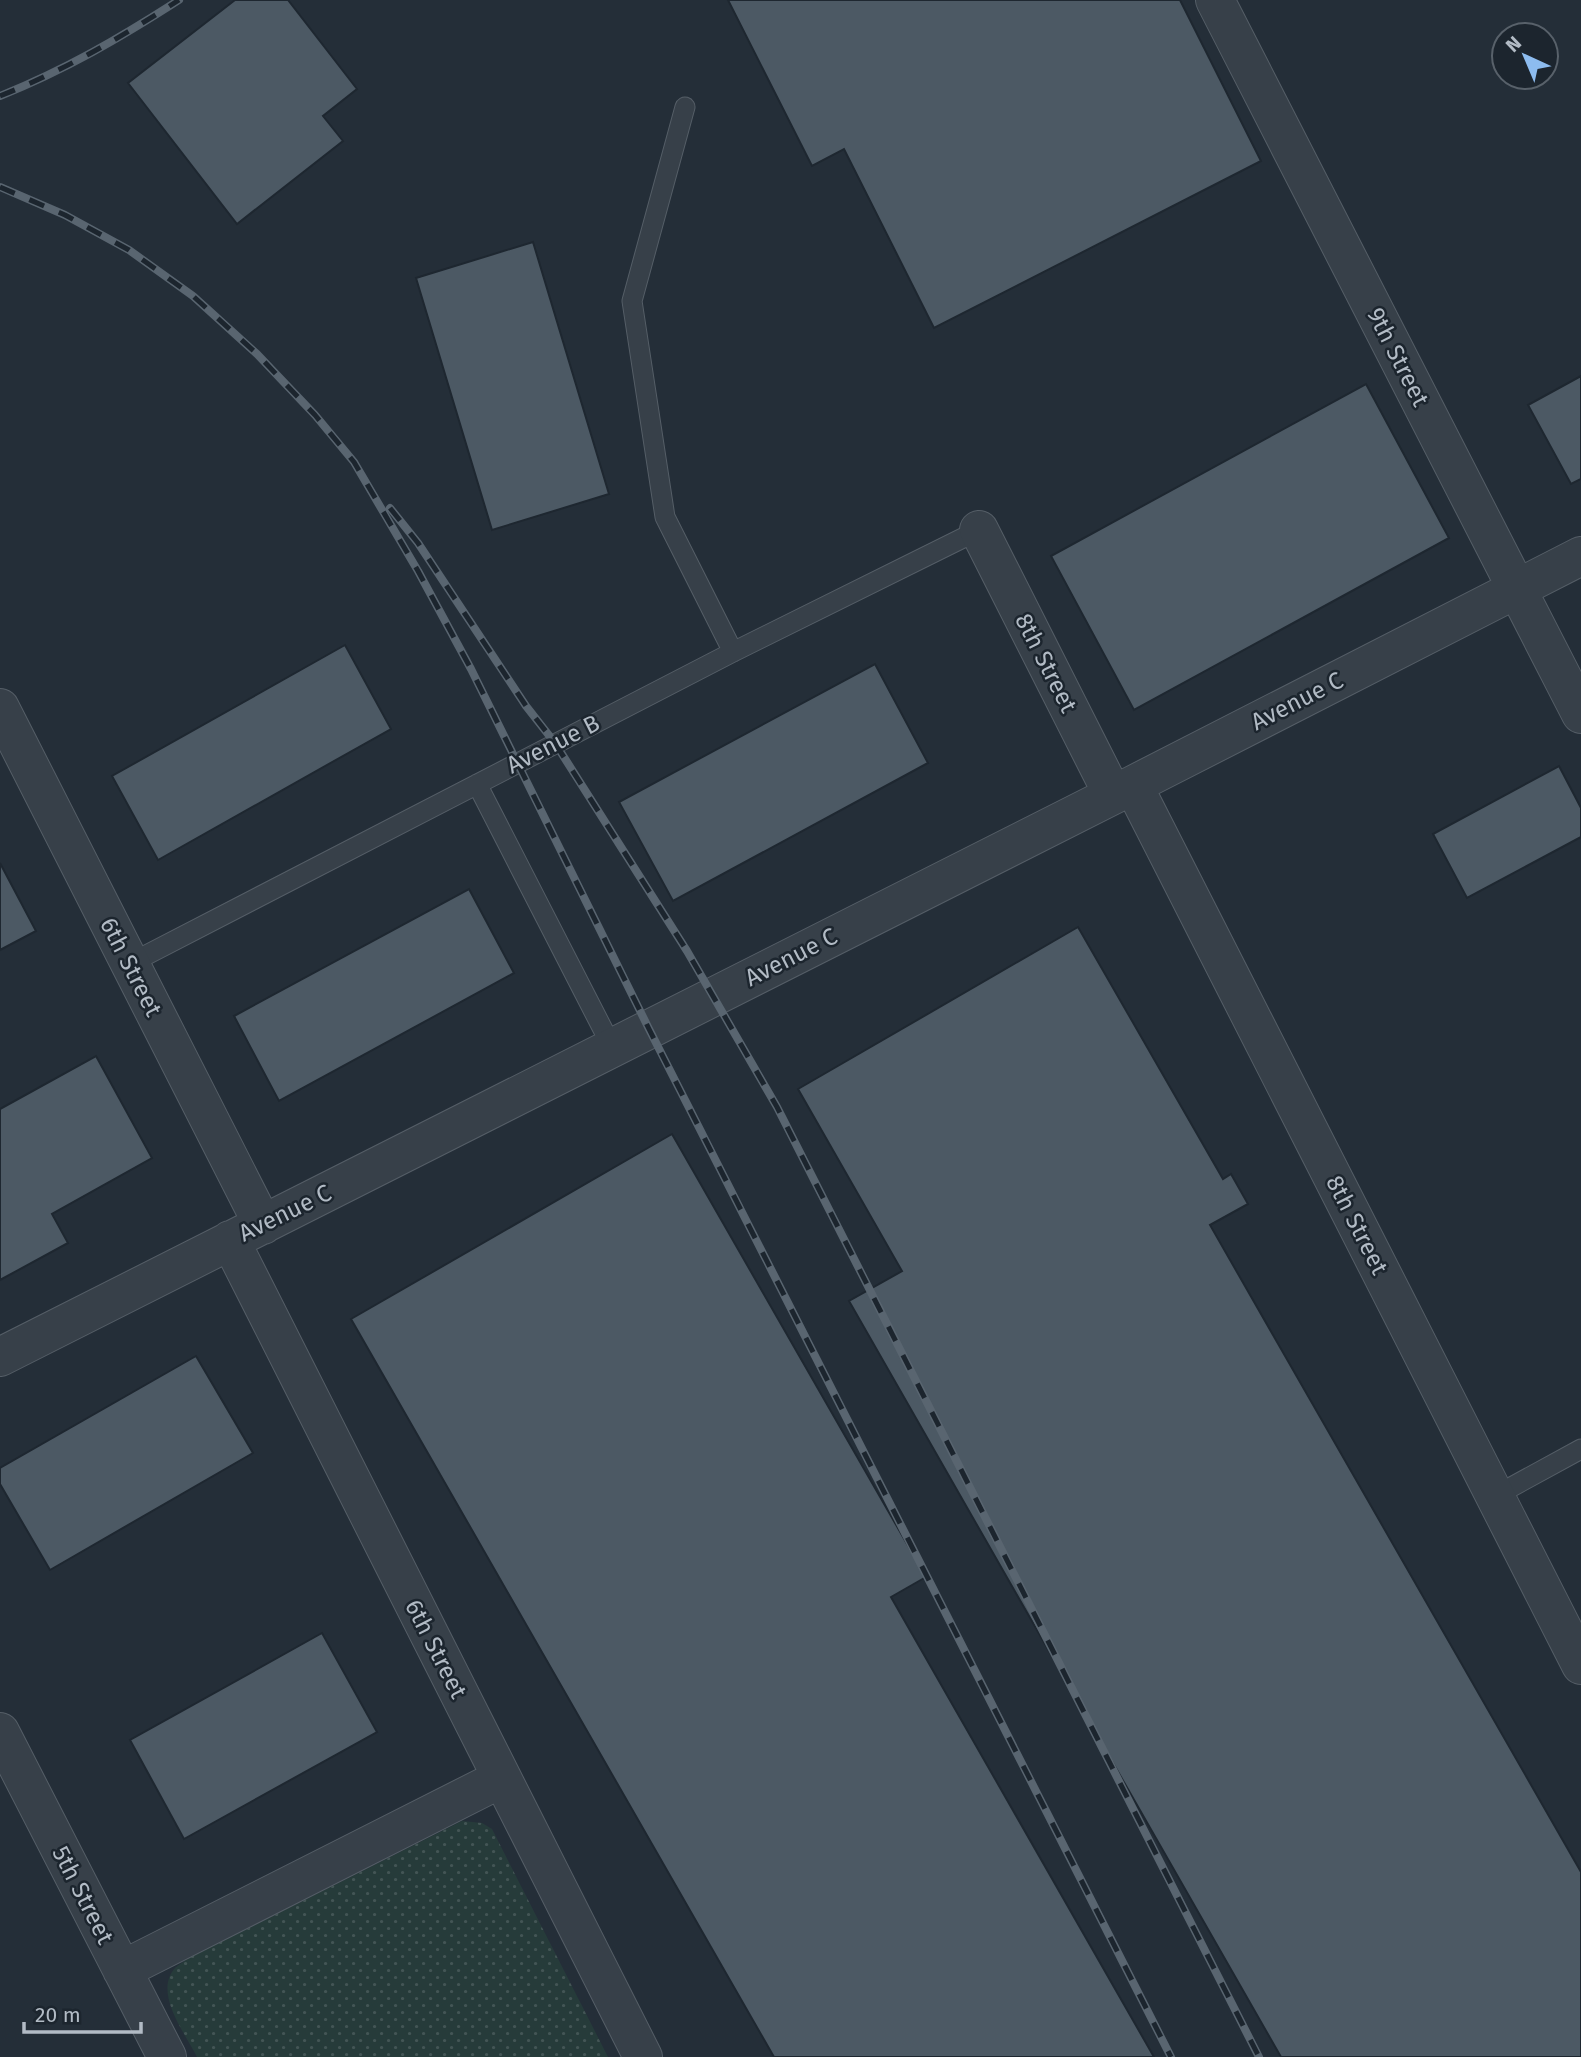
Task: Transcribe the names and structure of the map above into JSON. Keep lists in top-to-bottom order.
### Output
{
  "streets": {
    "street": [
      "9th Street",
      "8th Street",
      "Avenue C",
      "6th Street",
      "5th Street"
    ],
    "lane": ["Avenue B"]
  },
  "crossings": [
    ["9th Street", "Avenue C"],
    ["8th Street", "Avenue C"],
    ["8th Street", "Avenue B"],
    ["Avenue C", "6th Street"],
    ["Avenue B", "6th Street"]
  ],
  "scale_bar": "20 m",
  "north": "top left"
}
